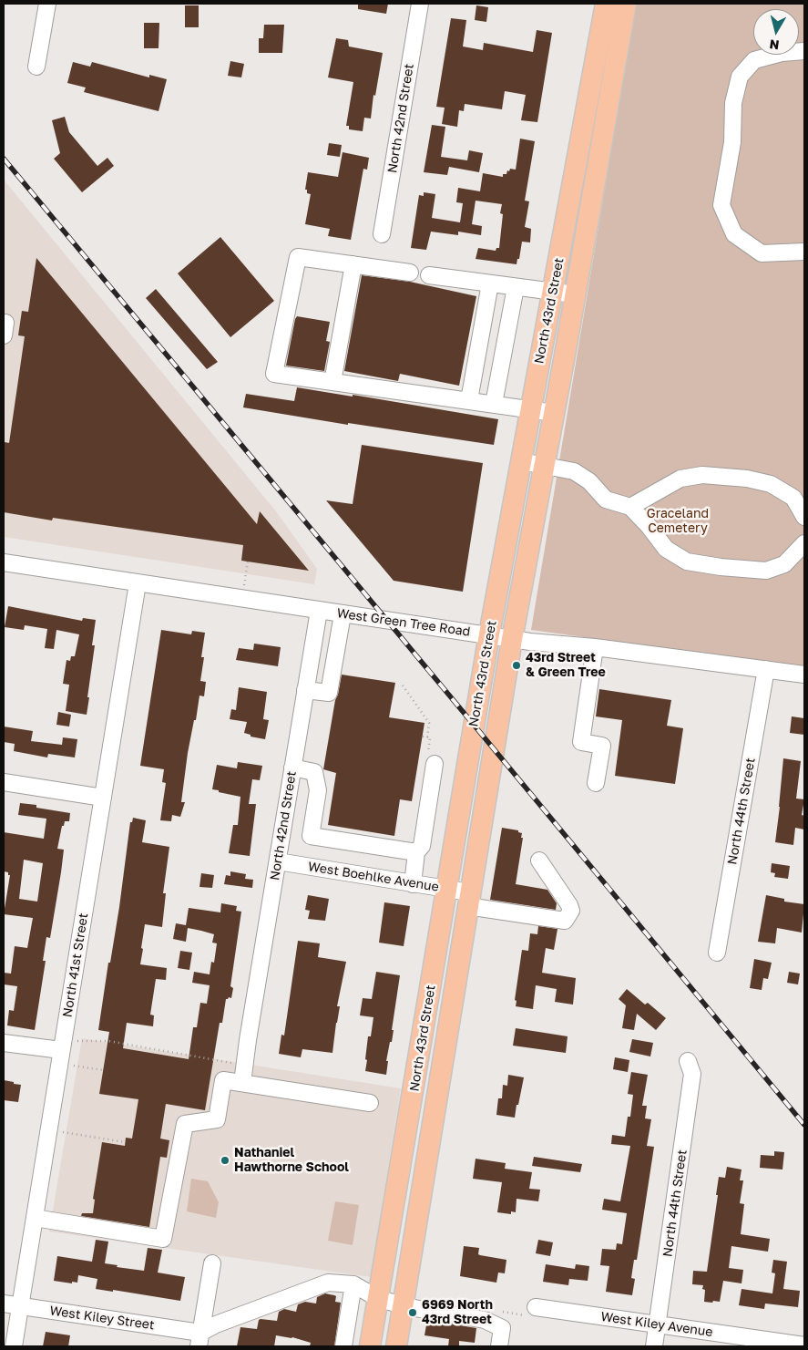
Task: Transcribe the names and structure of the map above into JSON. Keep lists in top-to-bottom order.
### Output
{
  "streets": {
    "main road": ["North 43rd Street"],
    "street": [
      "North 42nd Street",
      "West Green Tree Road",
      "North 44th Street",
      "West Boehlke Avenue",
      "North 41st Street",
      "West Kiley Street",
      "West Kiley Avenue"
    ]
  },
  "crossings": [
    ["North 42nd Street", "West Green Tree Road"],
    ["North 42nd Street", "West Boehlke Avenue"],
    ["North 43rd Street", "West Green Tree Road"],
    ["North 43rd Street", "West Boehlke Avenue"],
    ["West Green Tree Road", "North 44th Street"],
    ["West Green Tree Road", "North 41st Street"],
    ["North 44th Street", "West Kiley Avenue"],
    ["North 41st Street", "West Kiley Street"]
  ],
  "parks": ["Graceland Cemetery"],
  "places": ["43rd Street & Green Tree", "Nathaniel Hawthorne School", "6969 North 43rd Street"],
  "north": "bottom"
}
